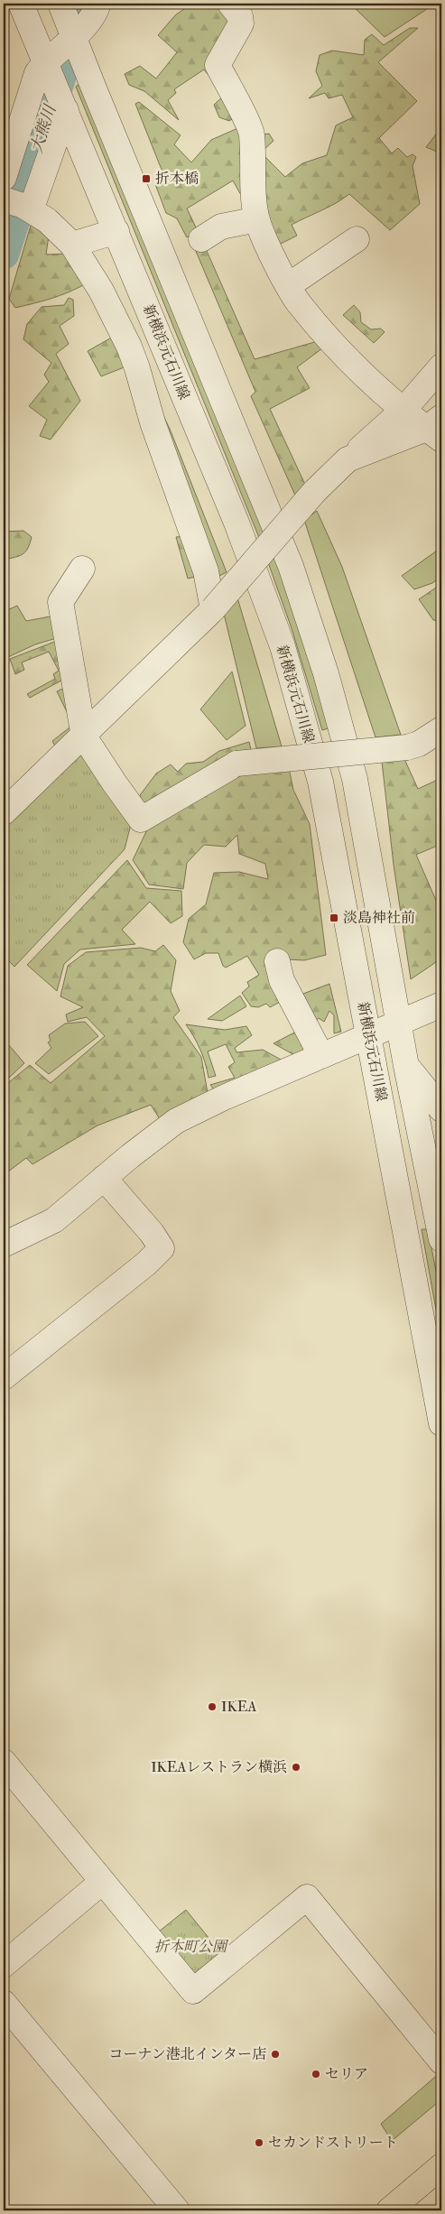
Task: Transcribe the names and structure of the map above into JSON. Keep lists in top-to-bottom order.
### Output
{
  "streets": {
    "street": ["新横浜元石川線"]
  },
  "water": ["大熊川"],
  "parks": ["折本町公園"],
  "places": {
    "transit": ["折本橋", "淡島神社前"],
    "other": [
      "IKEA",
      "IKEAレストラン横浜",
      "コーナン港北インター店",
      "セリア",
      "セカンドストリート"
    ]
  }
}
